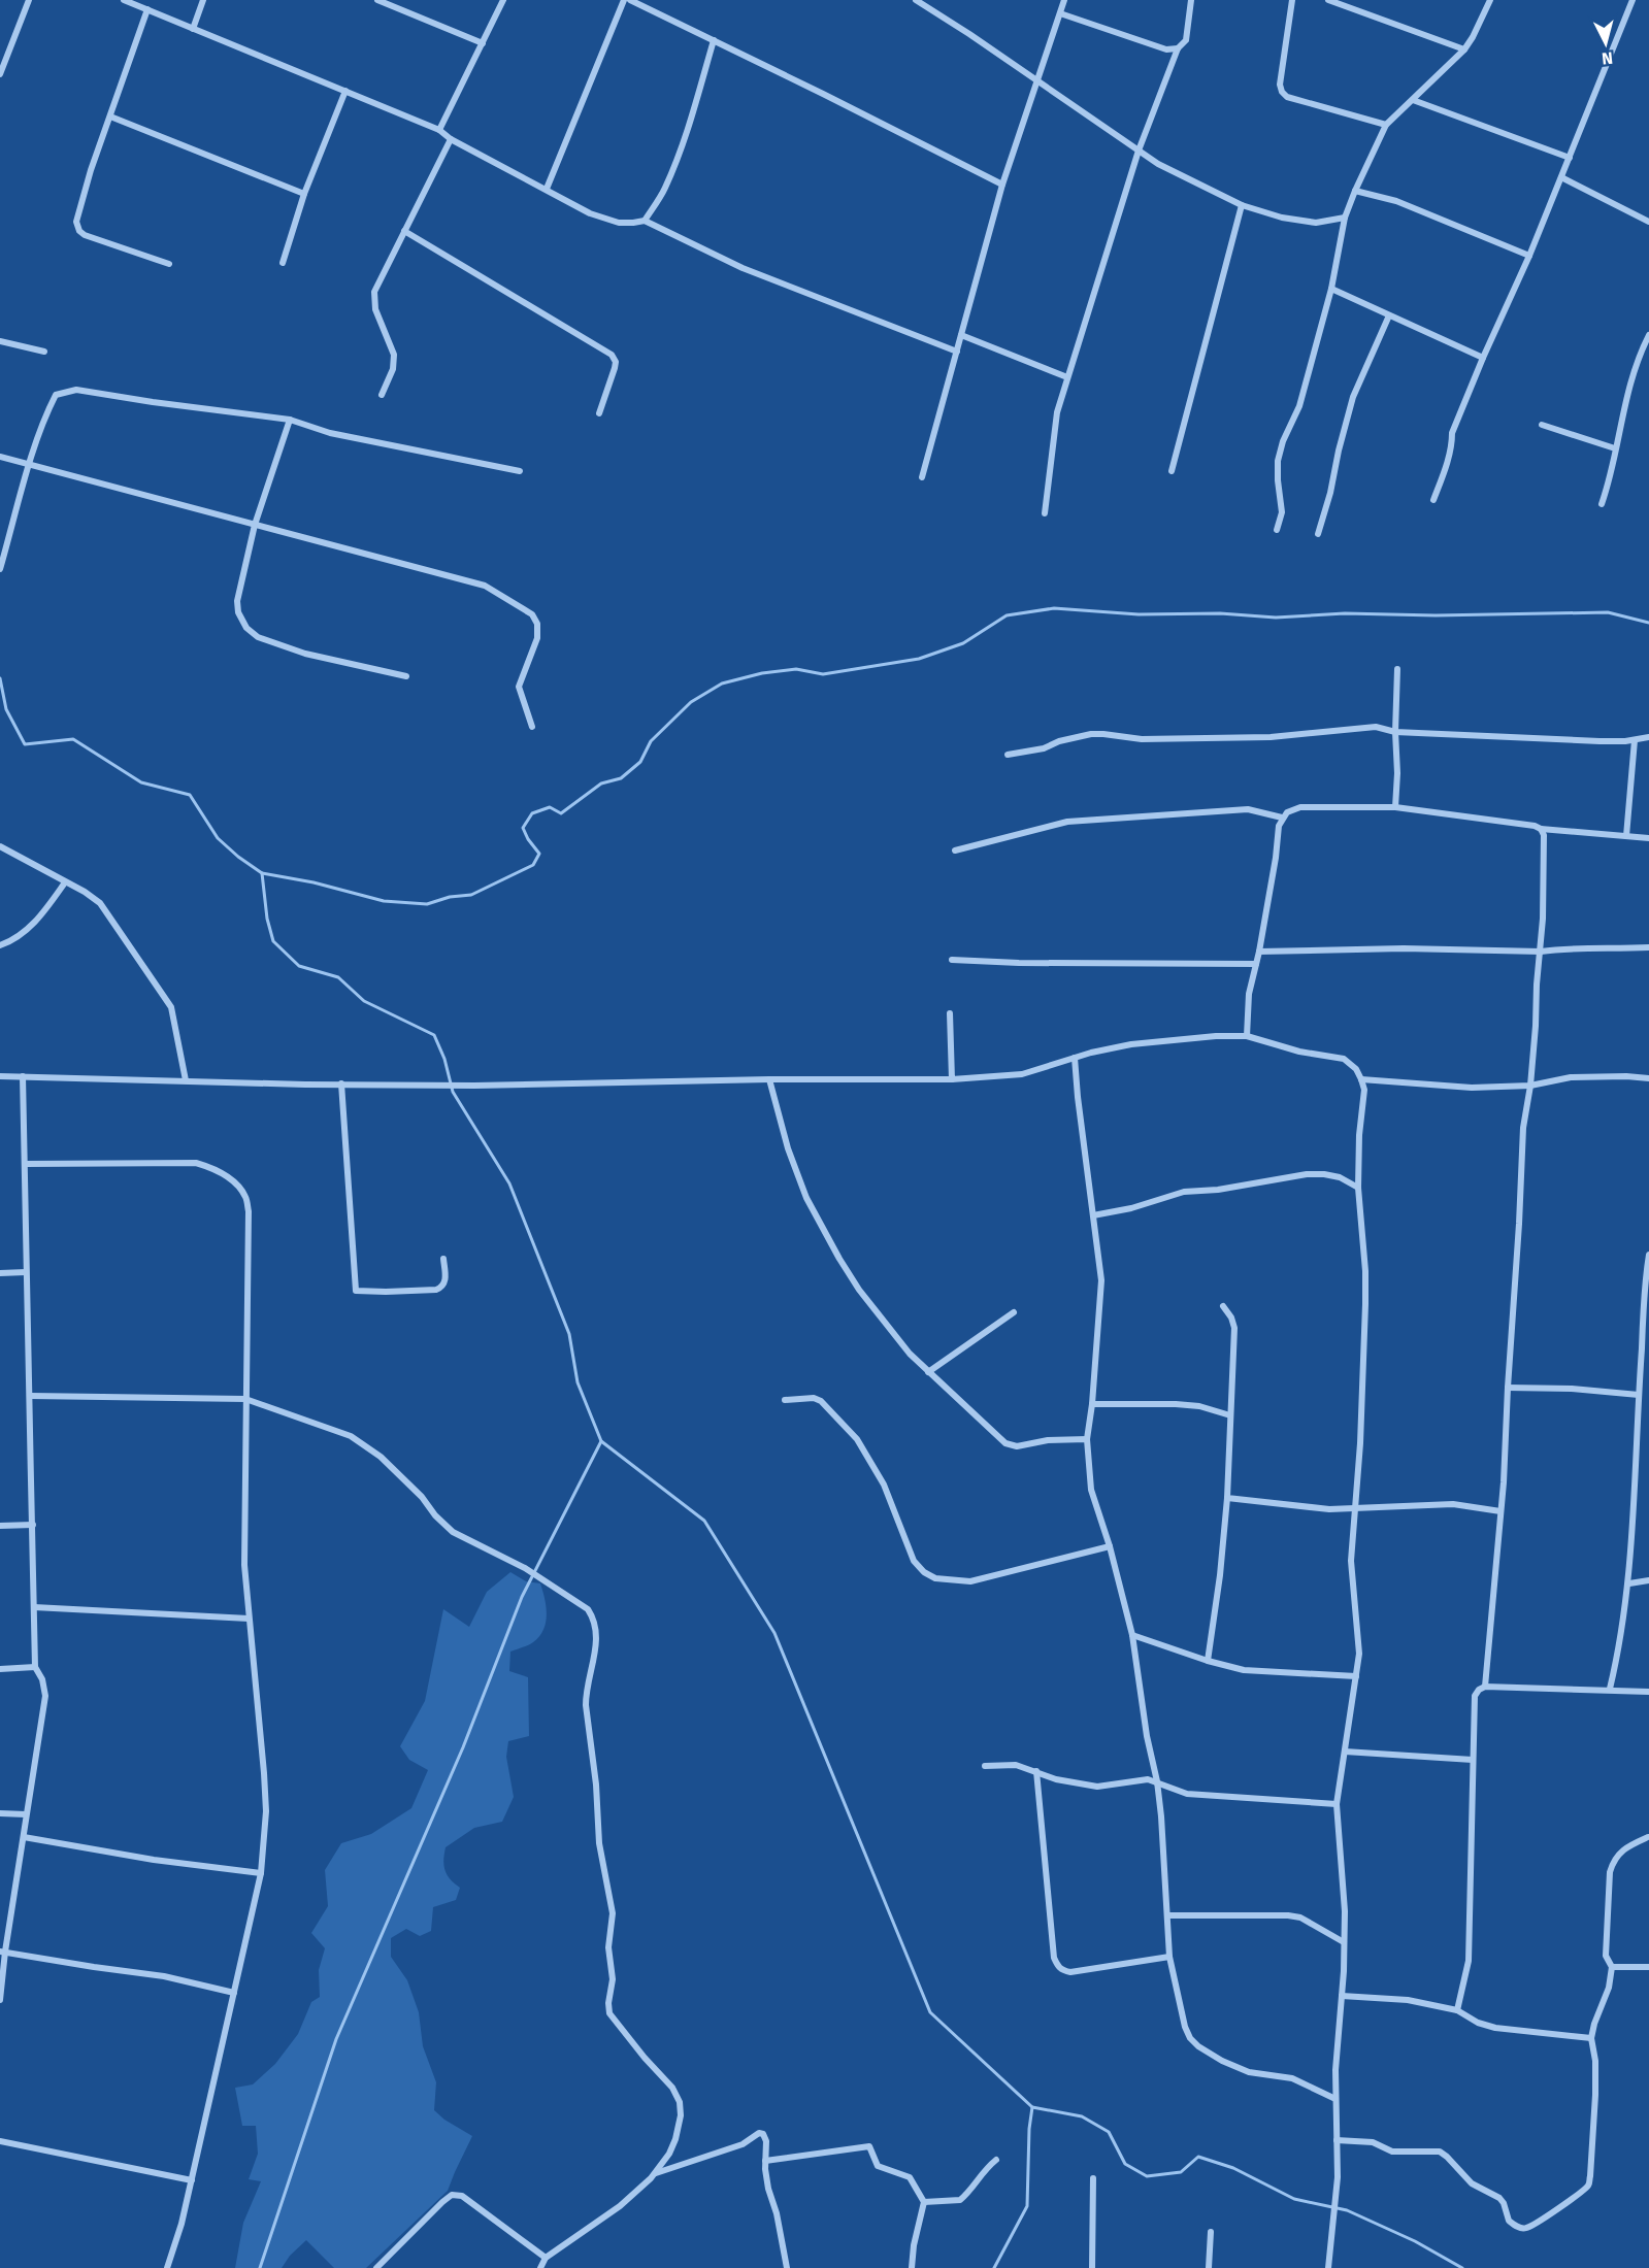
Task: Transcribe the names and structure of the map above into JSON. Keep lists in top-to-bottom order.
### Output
{
  "north": "bottom"
}
